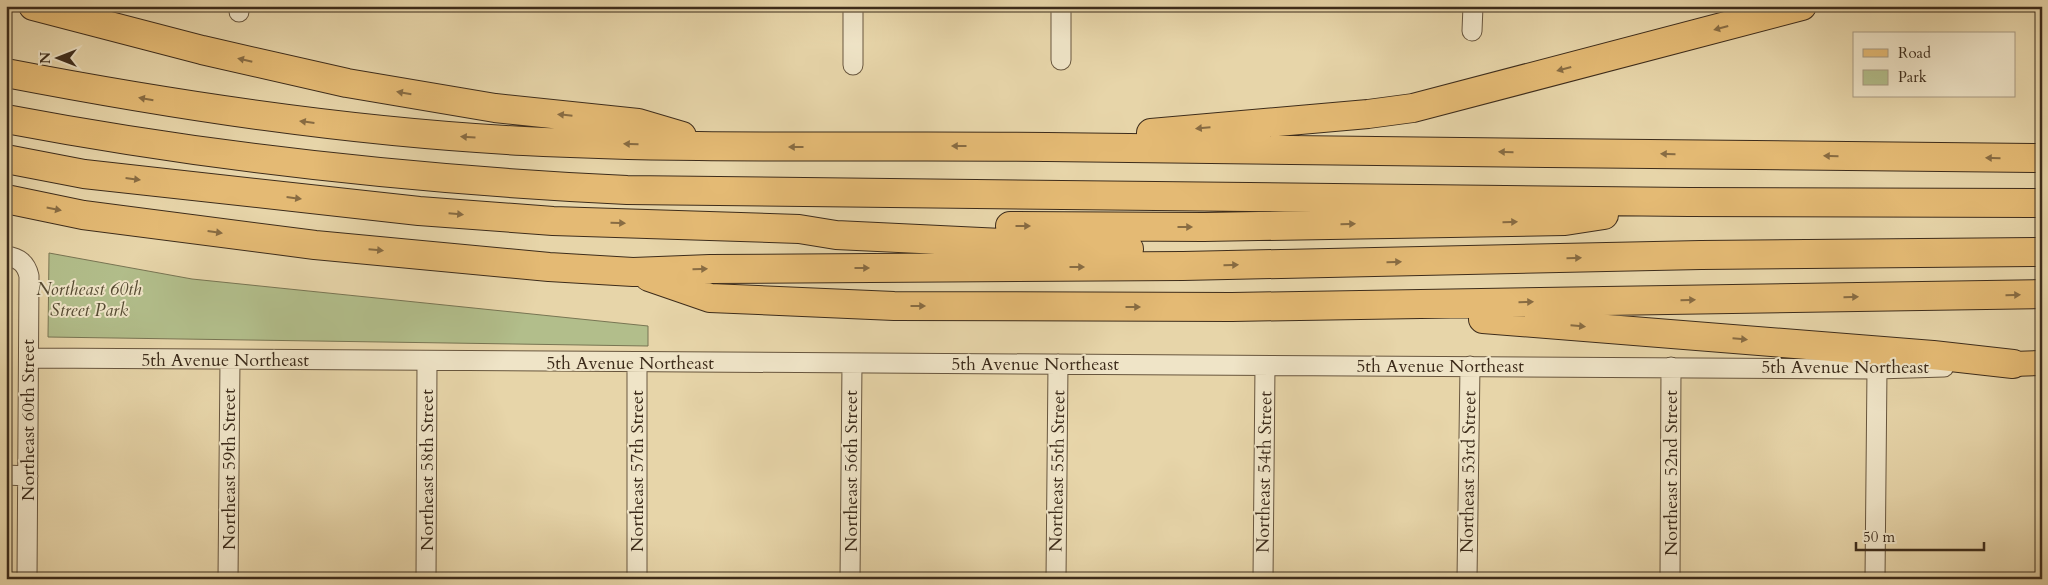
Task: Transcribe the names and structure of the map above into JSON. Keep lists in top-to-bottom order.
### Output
{
  "streets": {
    "main road": ["5th Avenue Northeast"],
    "street": [
      "Northeast 60th Street",
      "Northeast 59th Street",
      "Northeast 58th Street",
      "Northeast 57th Street",
      "Northeast 56th Street",
      "Northeast 55th Street",
      "Northeast 54th Street",
      "Northeast 53rd Street",
      "Northeast 52nd Street"
    ]
  },
  "crossings": [
    ["5th Avenue Northeast", "Northeast 60th Street"],
    ["5th Avenue Northeast", "Northeast 59th Street"],
    ["5th Avenue Northeast", "Northeast 58th Street"],
    ["5th Avenue Northeast", "Northeast 57th Street"],
    ["5th Avenue Northeast", "Northeast 56th Street"],
    ["5th Avenue Northeast", "Northeast 55th Street"],
    ["5th Avenue Northeast", "Northeast 54th Street"],
    ["5th Avenue Northeast", "Northeast 53rd Street"],
    ["5th Avenue Northeast", "Northeast 52nd Street"]
  ],
  "parks": ["Northeast 60th Street Park"],
  "legend": ["Road", "Park"],
  "scale_bar": "50 m",
  "north": "left"
}
